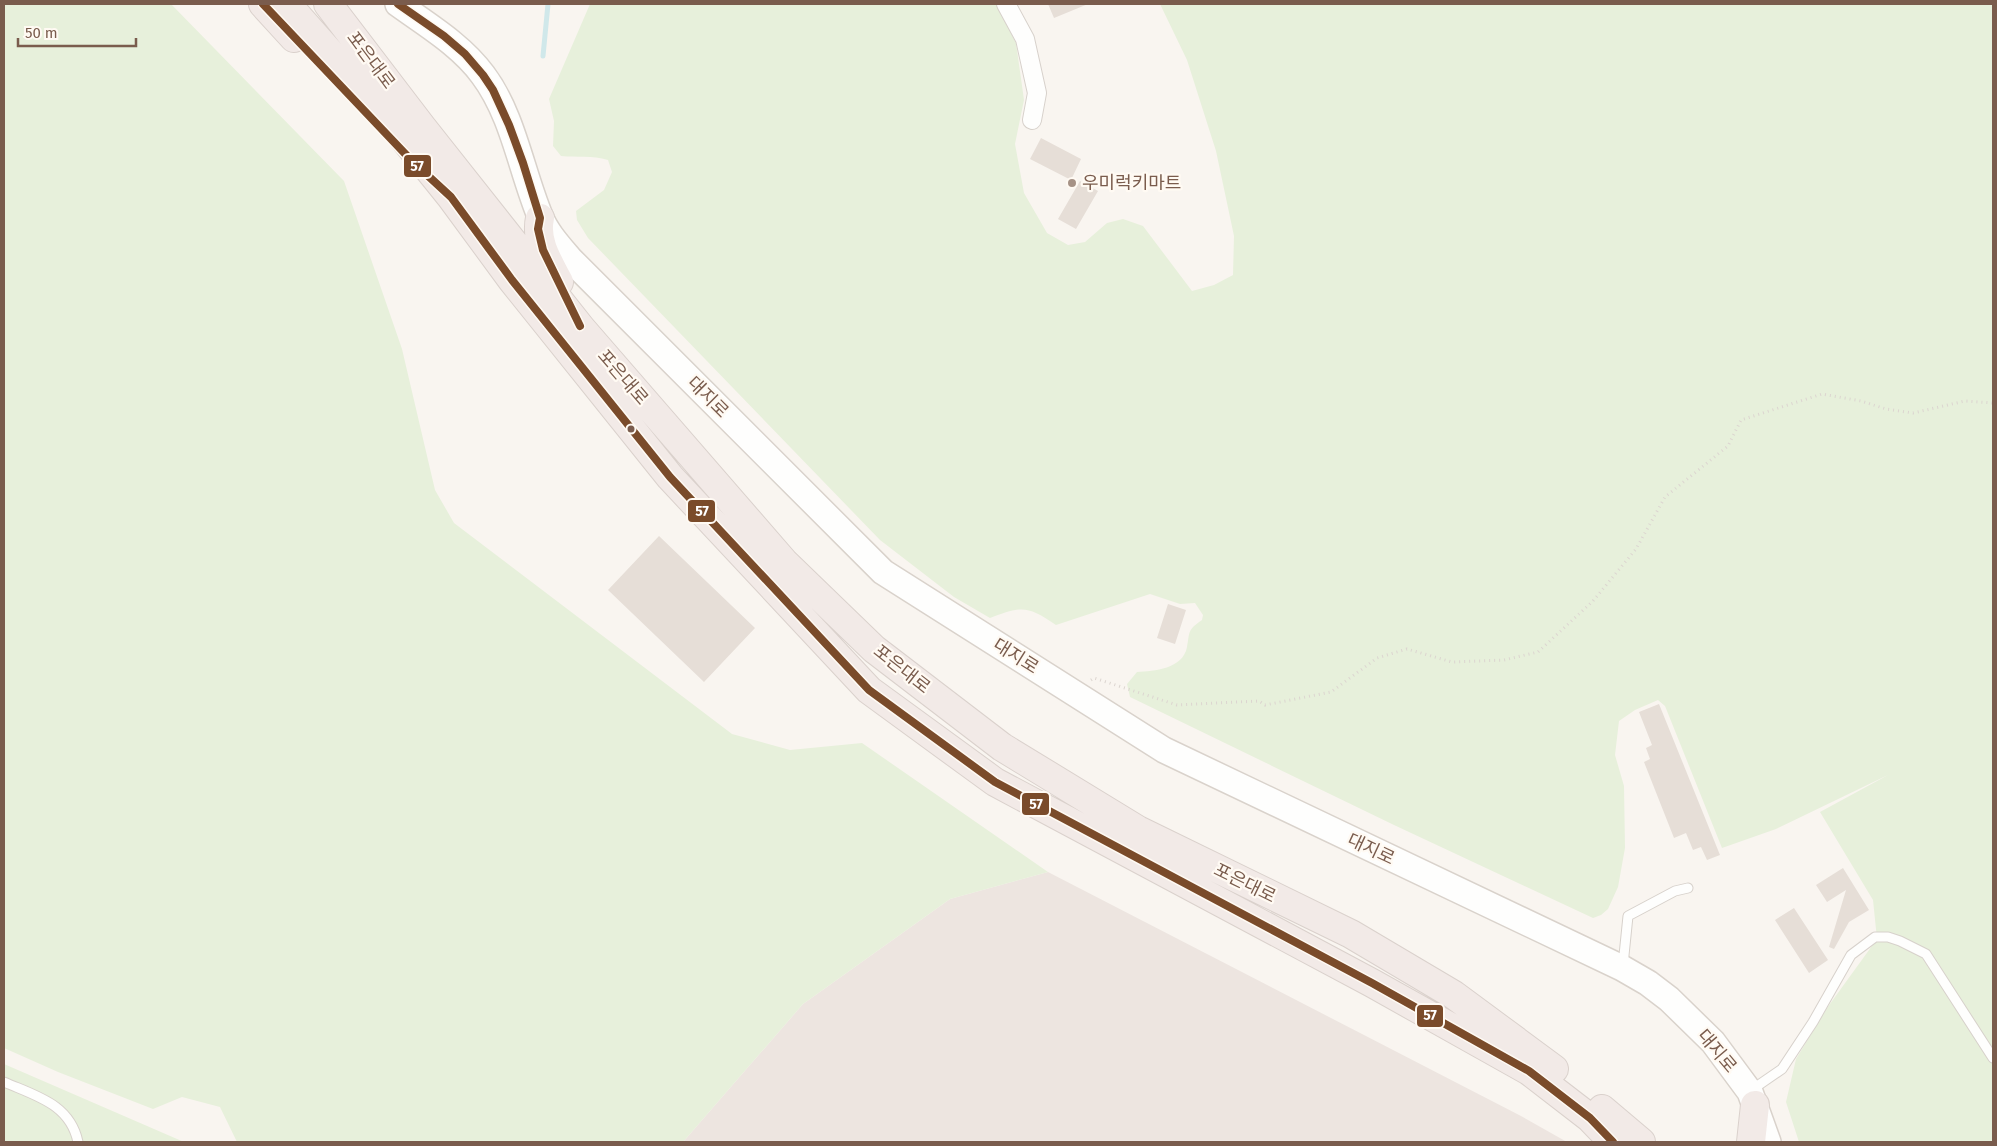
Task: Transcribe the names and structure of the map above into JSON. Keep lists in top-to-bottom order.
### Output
{
  "streets": {
    "highway": ["포은대로"],
    "main road": ["대지로"]
  },
  "places": ["우미럭키마트"],
  "lines": ["transit line 57"],
  "scale_bar": "50 m"
}
